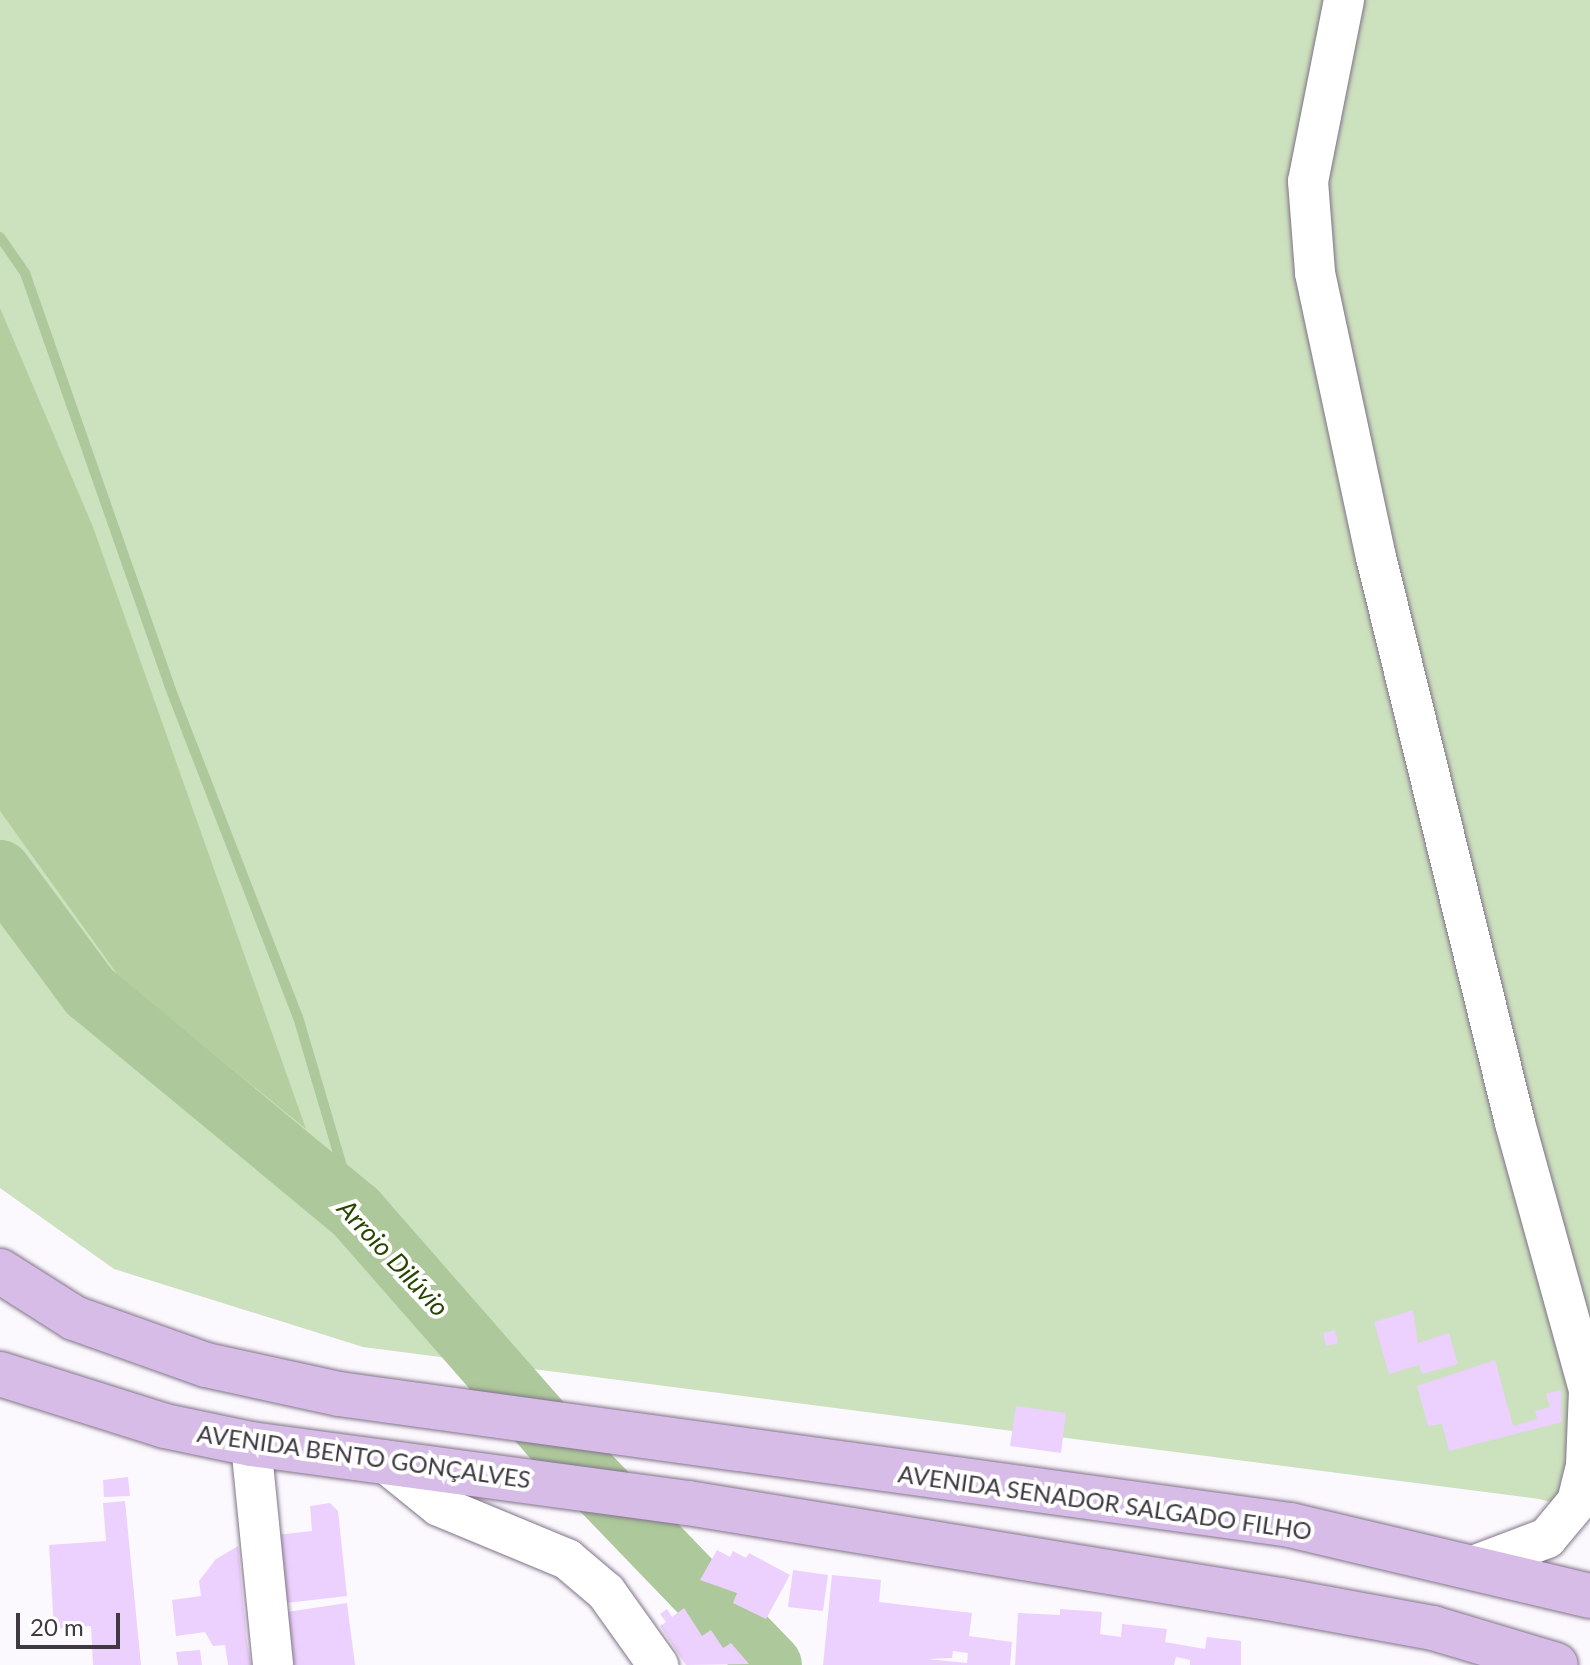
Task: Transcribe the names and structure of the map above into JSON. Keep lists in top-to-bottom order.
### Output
{
  "streets": {
    "main road": ["AVENIDA BENTO GONÇALVES", "AVENIDA SENADOR SALGADO FILHO"]
  },
  "water": ["Arroio Dilúvio"],
  "scale_bar": "20 m"
}
